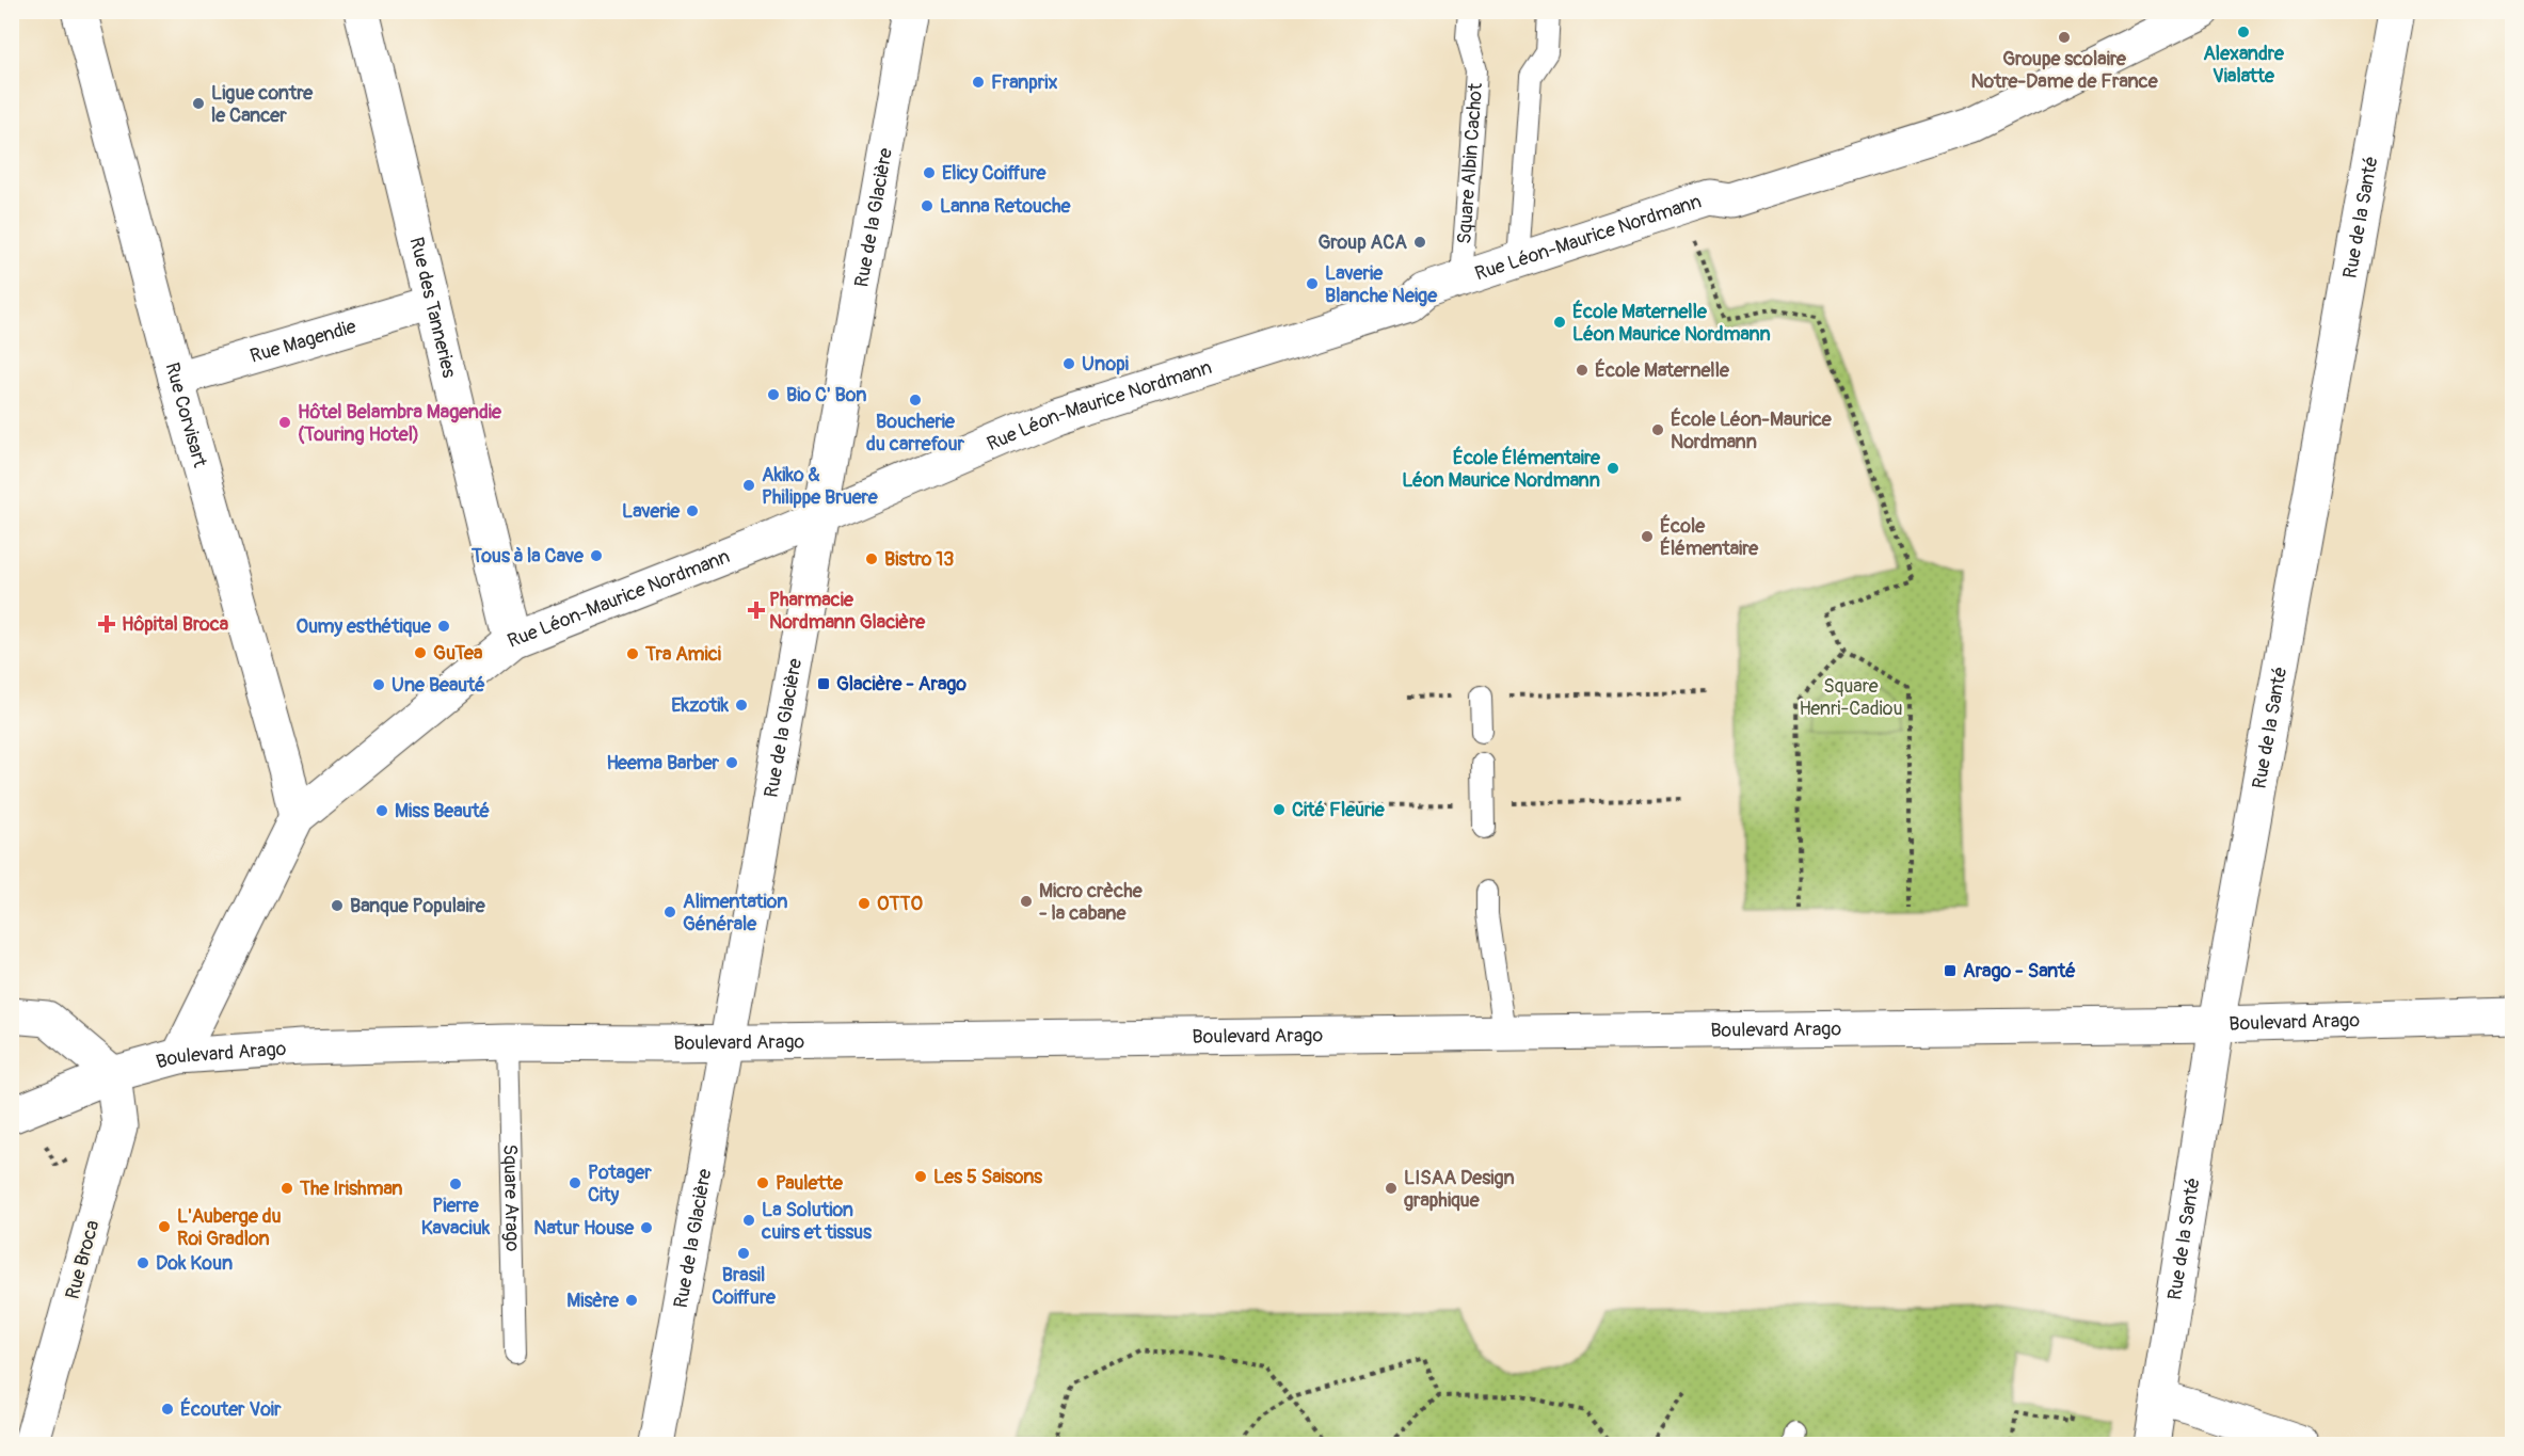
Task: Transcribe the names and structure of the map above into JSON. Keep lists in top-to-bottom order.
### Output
{
  "streets": {
    "street": [
      "Rue de la Santé",
      "Rue de la Glacière",
      "Rue Léon-Maurice Nordmann",
      "Rue des Tanneries",
      "Rue Magendie",
      "Rue Corvisart",
      "Boulevard Arago",
      "Rue Broca"
    ],
    "lane": ["Square Albin Cachot", "Square Arago"]
  },
  "crossings": [
    ["Square Albin Cachot", "Rue Léon-Maurice Nordmann"],
    ["Rue de la Santé", "Boulevard Arago"],
    ["Rue de la Glacière", "Rue Léon-Maurice Nordmann"],
    ["Rue de la Glacière", "Boulevard Arago"],
    ["Rue Léon-Maurice Nordmann", "Rue des Tanneries"],
    ["Rue Léon-Maurice Nordmann", "Rue Corvisart"],
    ["Rue Léon-Maurice Nordmann", "Boulevard Arago"],
    ["Rue des Tanneries", "Rue Magendie"],
    ["Rue Magendie", "Rue Corvisart"],
    ["Boulevard Arago", "Square Arago"],
    ["Boulevard Arago", "Rue Broca"]
  ],
  "parks": ["Square Henri-Cadiou"],
  "places": {
    "other": [
      "Alexandre Vialatte",
      "Groupe scolaire Notre-Dame de France",
      "Franprix",
      "Ligue contre le Cancer",
      "Elicy Coiffure",
      "Lanna Retouche",
      "Group ACA",
      "Laverie Blanche Neige",
      "École Maternelle Léon Maurice Nordmann",
      "Unopi",
      "École Maternelle",
      "Bio C' Bon",
      "Boucherie du carrefour",
      "Hôtel Belambra Magendie (Touring Hotel)",
      "École Léon-Maurice Nordmann",
      "École Élémentaire Léon Maurice Nordmann",
      "Akiko & Philippe Bruere",
      "Laverie",
      "École Élémentaire",
      "Tous à la Cave",
      "Bistro 13",
      "Oumy esthétique",
      "GuTea",
      "Tra Amici",
      "Une Beauté",
      "Ekzotik",
      "Heema Barber",
      "Cité Fleurie",
      "Miss Beauté",
      "Micro crèche - la cabane",
      "OTTO",
      "Banque Populaire",
      "Alimentation Générale",
      "Les 5 Saisons",
      "Potager City",
      "Paulette",
      "Pierre Kavaciuk",
      "The Irishman",
      "LISAA Design graphique",
      "La Solution cuirs et tissus",
      "L'Auberge du Roi Gradlon",
      "Natur House",
      "Brasil Coiffure",
      "Dok Koun",
      "Misère",
      "Écouter Voir"
    ],
    "health": ["Pharmacie Nordmann Glacière", "Hôpital Broca"],
    "transit": ["Glacière - Arago", "Arago - Santé"]
  }
}
